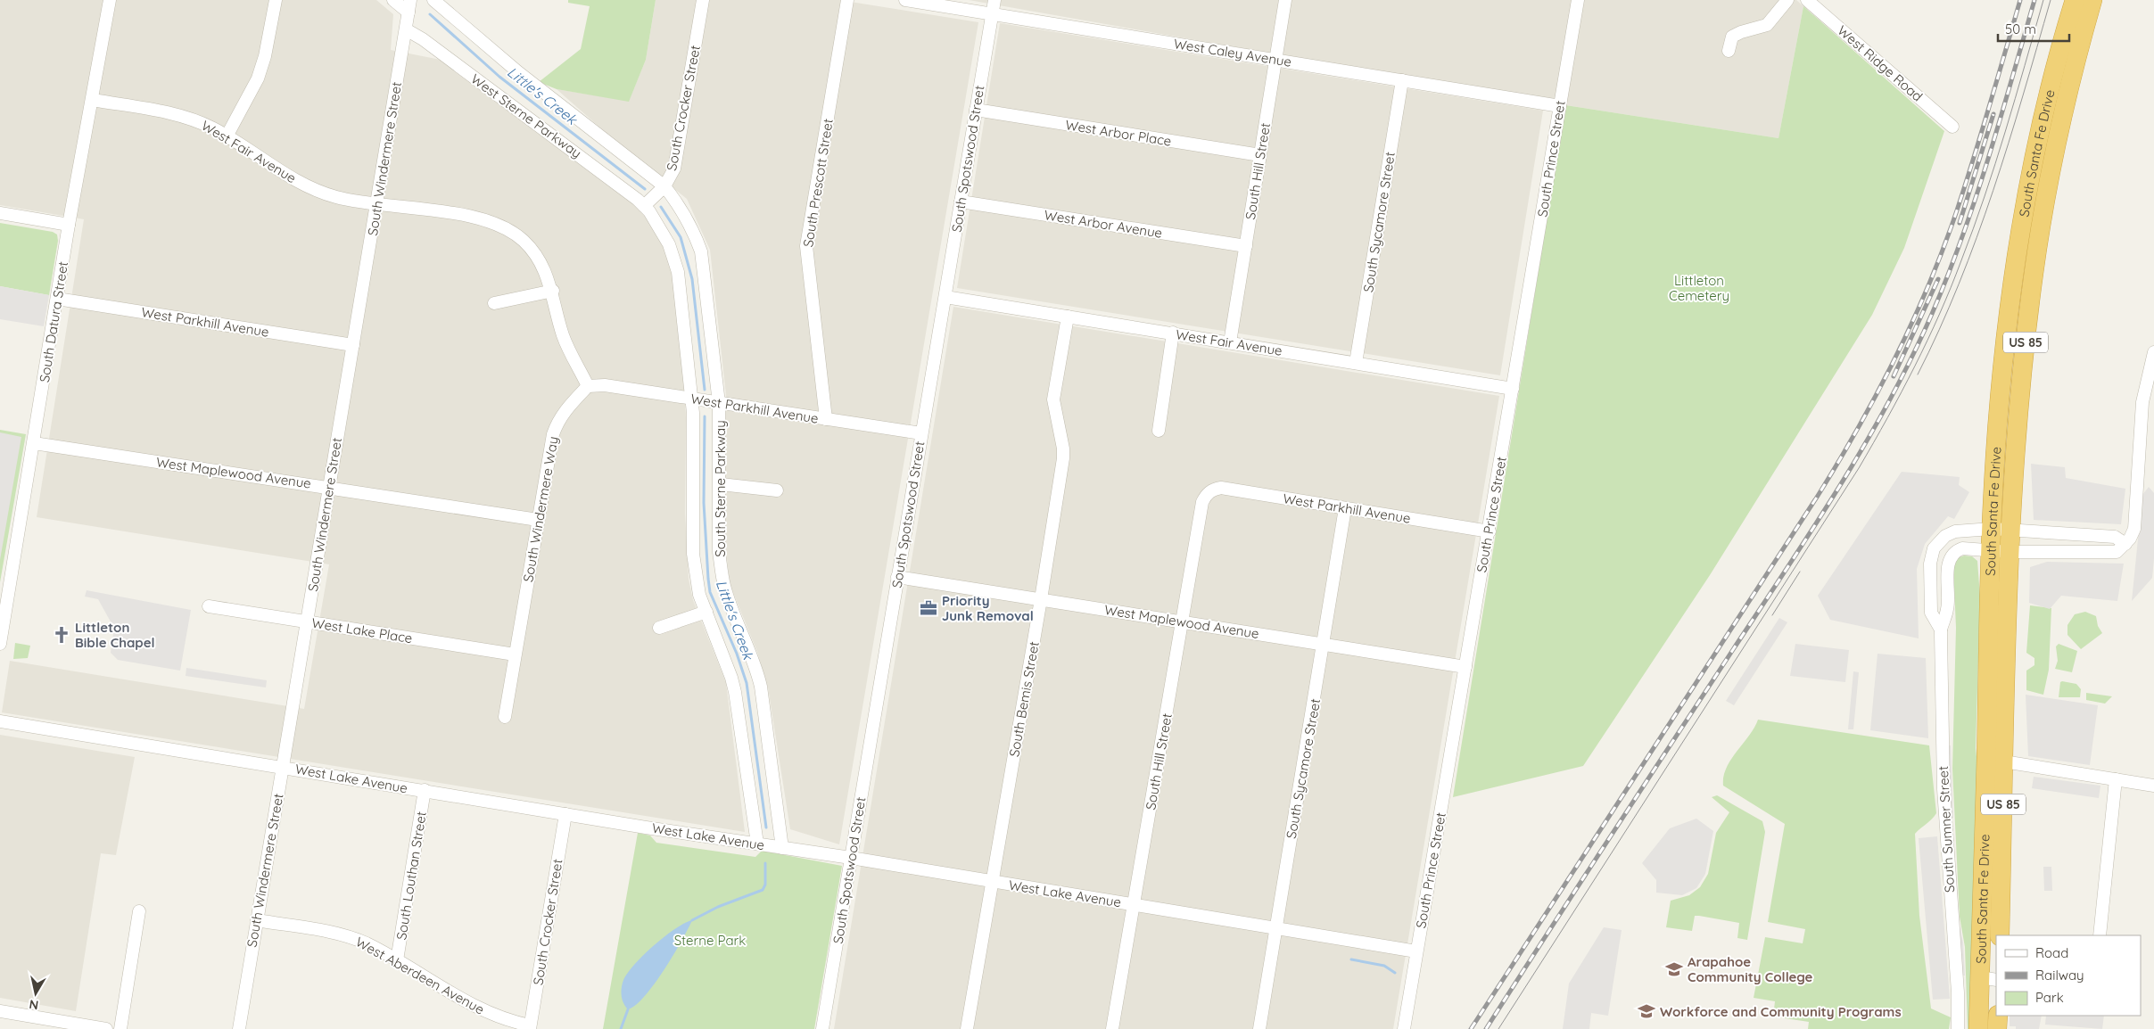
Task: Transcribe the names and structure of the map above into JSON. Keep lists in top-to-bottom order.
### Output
{
  "streets": {
    "highway": ["South Santa Fe Drive", "US 85"],
    "street": [
      "West Caley Avenue",
      "West Ridge Road",
      "South Crocker Street",
      "West Sterne Parkway",
      "West Arbor Place",
      "West Fair Avenue",
      "South Windermere Street",
      "South Spotswood Street",
      "South Prince Street",
      "South Hill Street",
      "South Prescott Street",
      "South Sycamore Street",
      "West Arbor Avenue",
      "South Datura Street",
      "West Parkhill Avenue",
      "West Maplewood Avenue",
      "South Sterne Parkway",
      "South Windermere Way",
      "West Lake Place",
      "South Bemis Street",
      "West Lake Avenue",
      "South Sumner Street",
      "South Louthan Street",
      "West Aberdeen Avenue"
    ]
  },
  "crossings": [
    ["West Caley Avenue", "South Spotswood Street"],
    ["West Caley Avenue", "South Prince Street"],
    ["West Caley Avenue", "South Hill Street"],
    ["West Caley Avenue", "South Sycamore Street"],
    ["South Crocker Street", "West Sterne Parkway"],
    ["South Crocker Street", "South Sterne Parkway"],
    ["South Crocker Street", "West Lake Avenue"],
    ["South Crocker Street", "West Aberdeen Avenue"],
    ["West Sterne Parkway", "South Windermere Street"],
    ["West Sterne Parkway", "South Sterne Parkway"],
    ["West Arbor Place", "South Spotswood Street"],
    ["West Arbor Place", "South Hill Street"],
    ["West Fair Avenue", "South Windermere Street"],
    ["West Fair Avenue", "South Spotswood Street"],
    ["West Fair Avenue", "South Prince Street"],
    ["West Fair Avenue", "South Hill Street"],
    ["West Fair Avenue", "South Sycamore Street"],
    ["West Fair Avenue", "South Datura Street"],
    ["West Fair Avenue", "South Bemis Street"],
    ["South Santa Fe Drive", "South Sumner Street"],
    ["South Windermere Street", "West Parkhill Avenue"],
    ["South Windermere Street", "West Maplewood Avenue"],
    ["South Windermere Street", "West Lake Place"],
    ["South Windermere Street", "West Lake Avenue"],
    ["South Windermere Street", "West Aberdeen Avenue"],
    ["South Spotswood Street", "West Arbor Avenue"],
    ["South Spotswood Street", "West Parkhill Avenue"],
    ["South Spotswood Street", "West Maplewood Avenue"],
    ["South Spotswood Street", "West Lake Avenue"],
    ["South Prince Street", "West Parkhill Avenue"],
    ["South Prince Street", "West Maplewood Avenue"],
    ["South Prince Street", "West Lake Avenue"],
    ["South Hill Street", "West Arbor Avenue"],
    ["South Hill Street", "West Parkhill Avenue"],
    ["South Hill Street", "West Maplewood Avenue"],
    ["South Hill Street", "West Lake Avenue"],
    ["South Prescott Street", "West Parkhill Avenue"],
    ["South Sycamore Street", "West Parkhill Avenue"],
    ["South Sycamore Street", "West Maplewood Avenue"],
    ["South Sycamore Street", "West Lake Avenue"],
    ["South Datura Street", "West Parkhill Avenue"],
    ["South Datura Street", "West Maplewood Avenue"],
    ["West Parkhill Avenue", "South Sterne Parkway"],
    ["West Parkhill Avenue", "South Windermere Way"],
    ["West Maplewood Avenue", "South Windermere Way"],
    ["West Maplewood Avenue", "South Bemis Street"],
    ["South Sterne Parkway", "West Lake Avenue"],
    ["South Windermere Way", "West Lake Place"],
    ["South Bemis Street", "West Lake Avenue"],
    ["West Lake Avenue", "South Louthan Street"],
    ["South Louthan Street", "West Aberdeen Avenue"]
  ],
  "water": ["Little's Creek"],
  "parks": ["Littleton Cemetery", "Sterne Park"],
  "places": {
    "office": ["Priority Junk Removal"],
    "church": ["Littleton Bible Chapel"],
    "school or university": ["Arapahoe Community College", "Workforce and Community Programs"]
  },
  "legend": ["Road", "Railway", "Park"],
  "scale_bar": "50 m",
  "north": "bottom"
}
